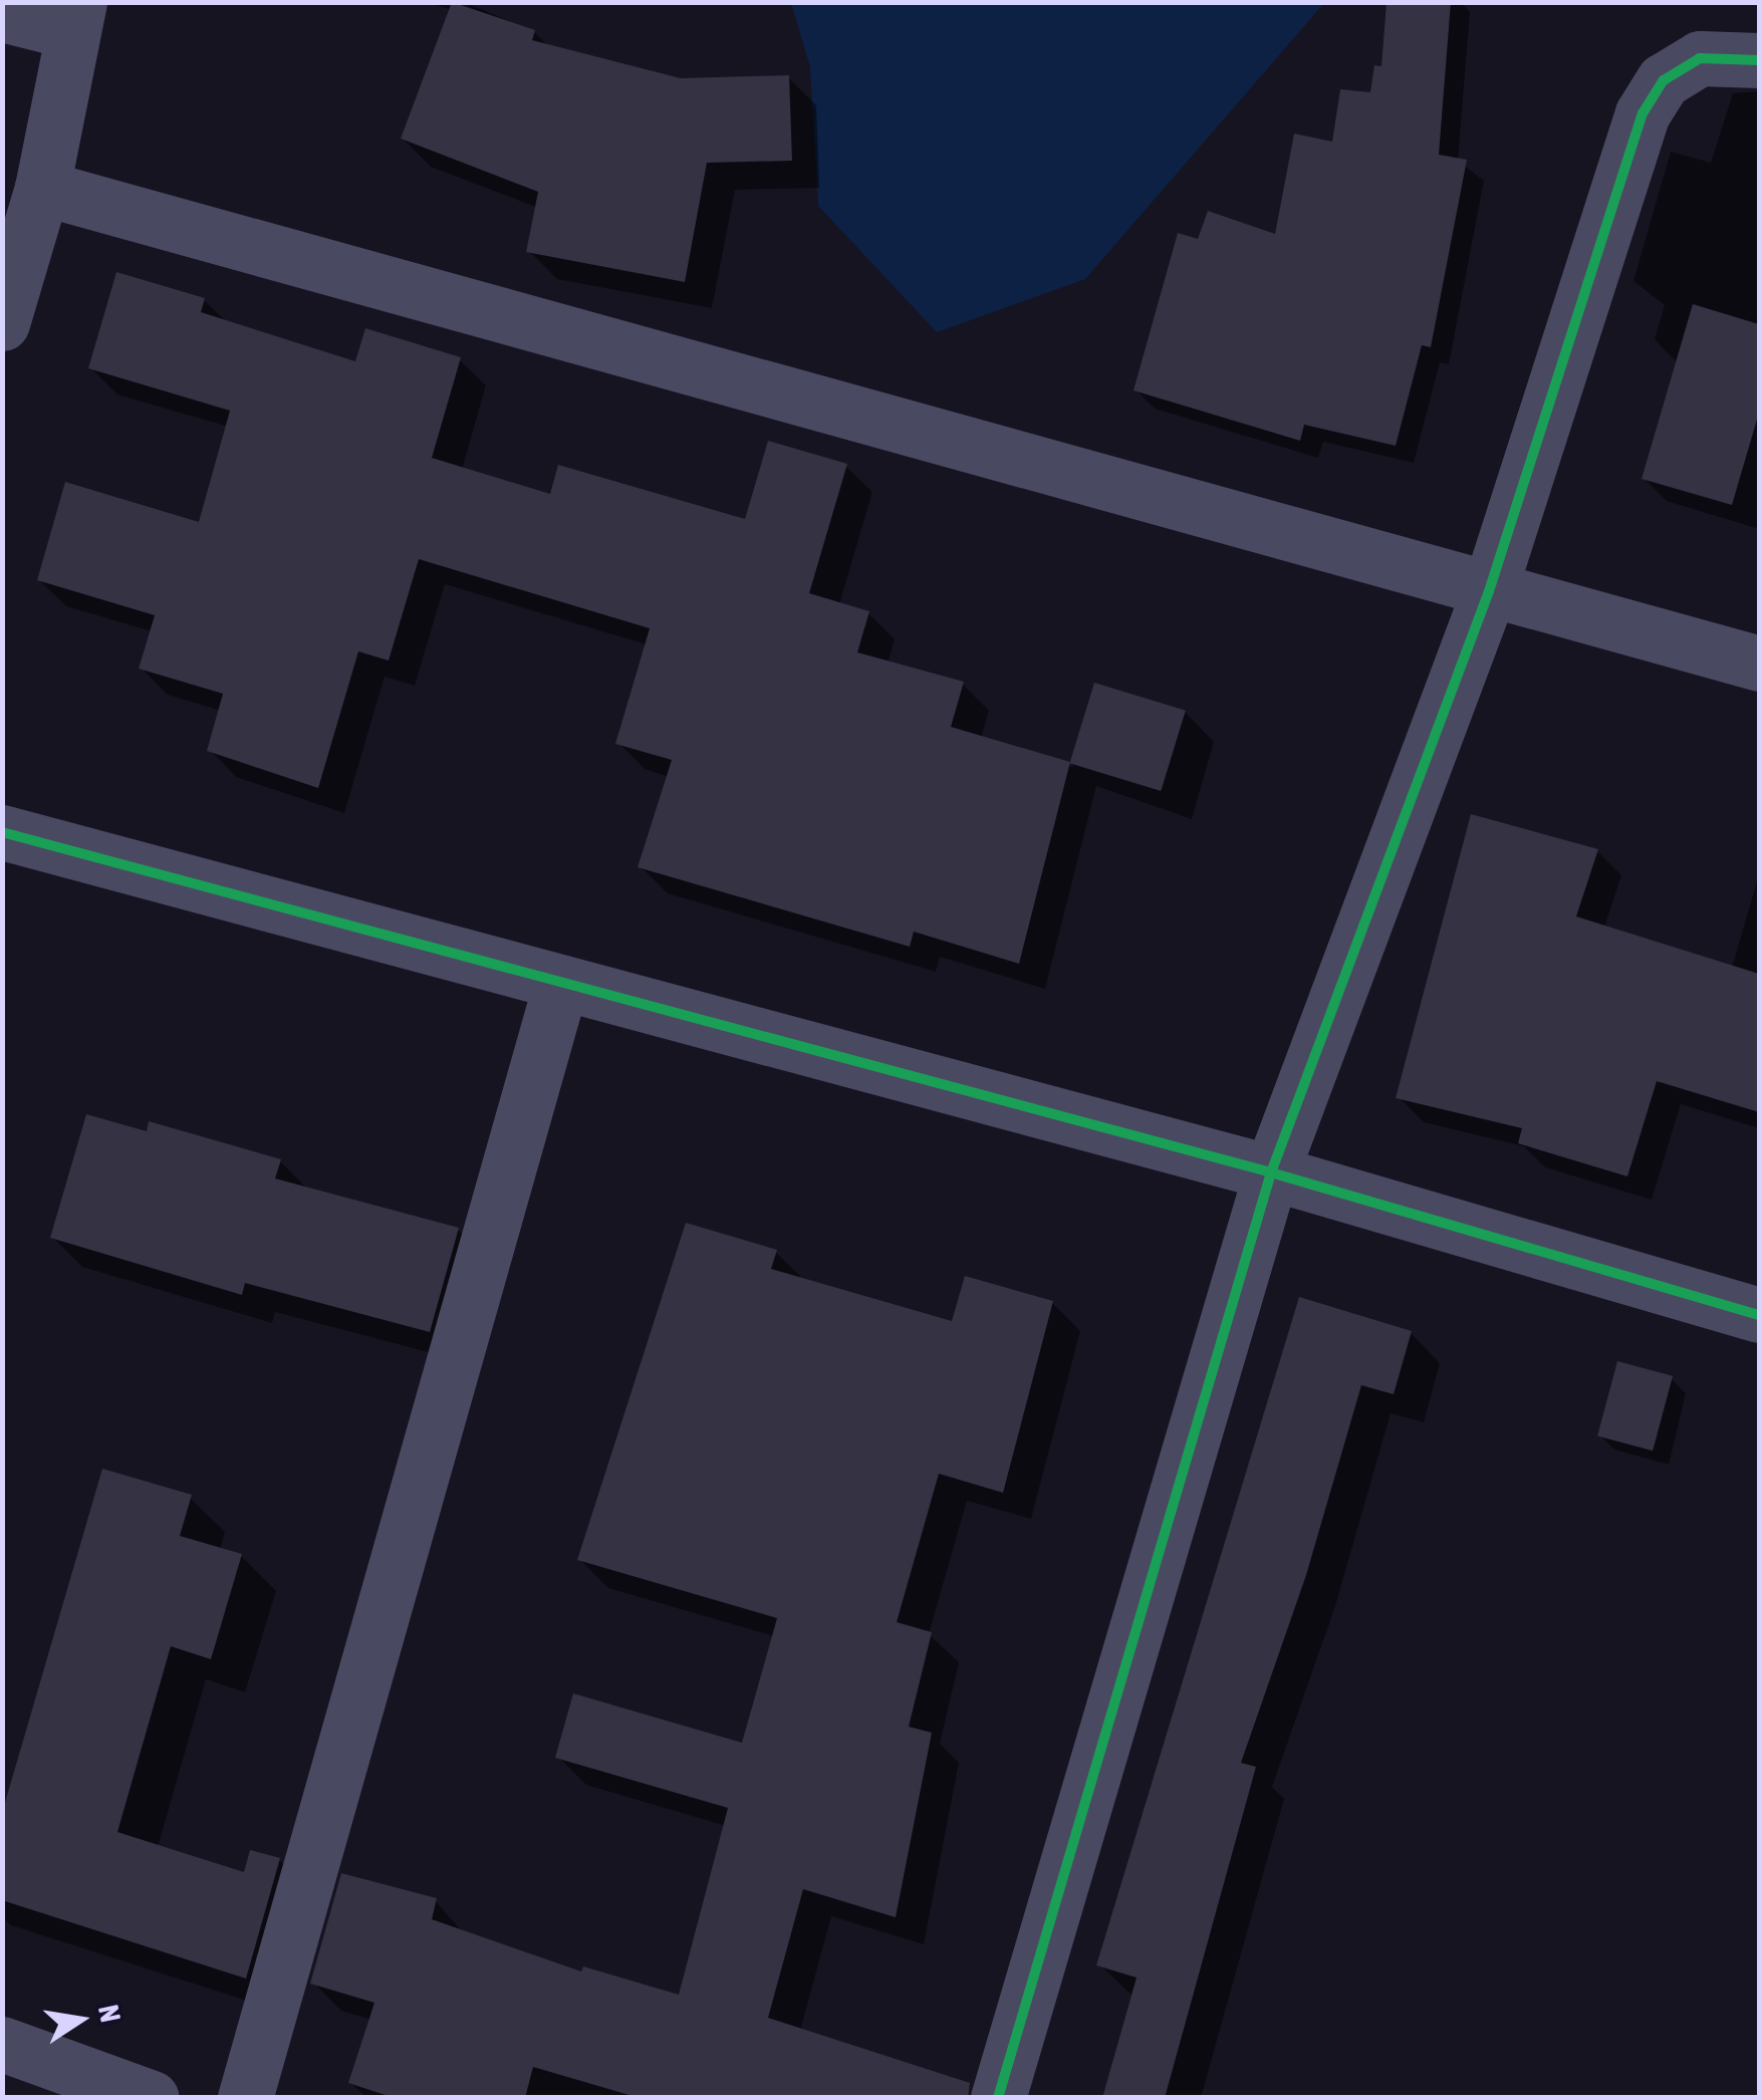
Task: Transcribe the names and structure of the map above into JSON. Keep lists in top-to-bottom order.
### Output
{
  "north": "right"
}
